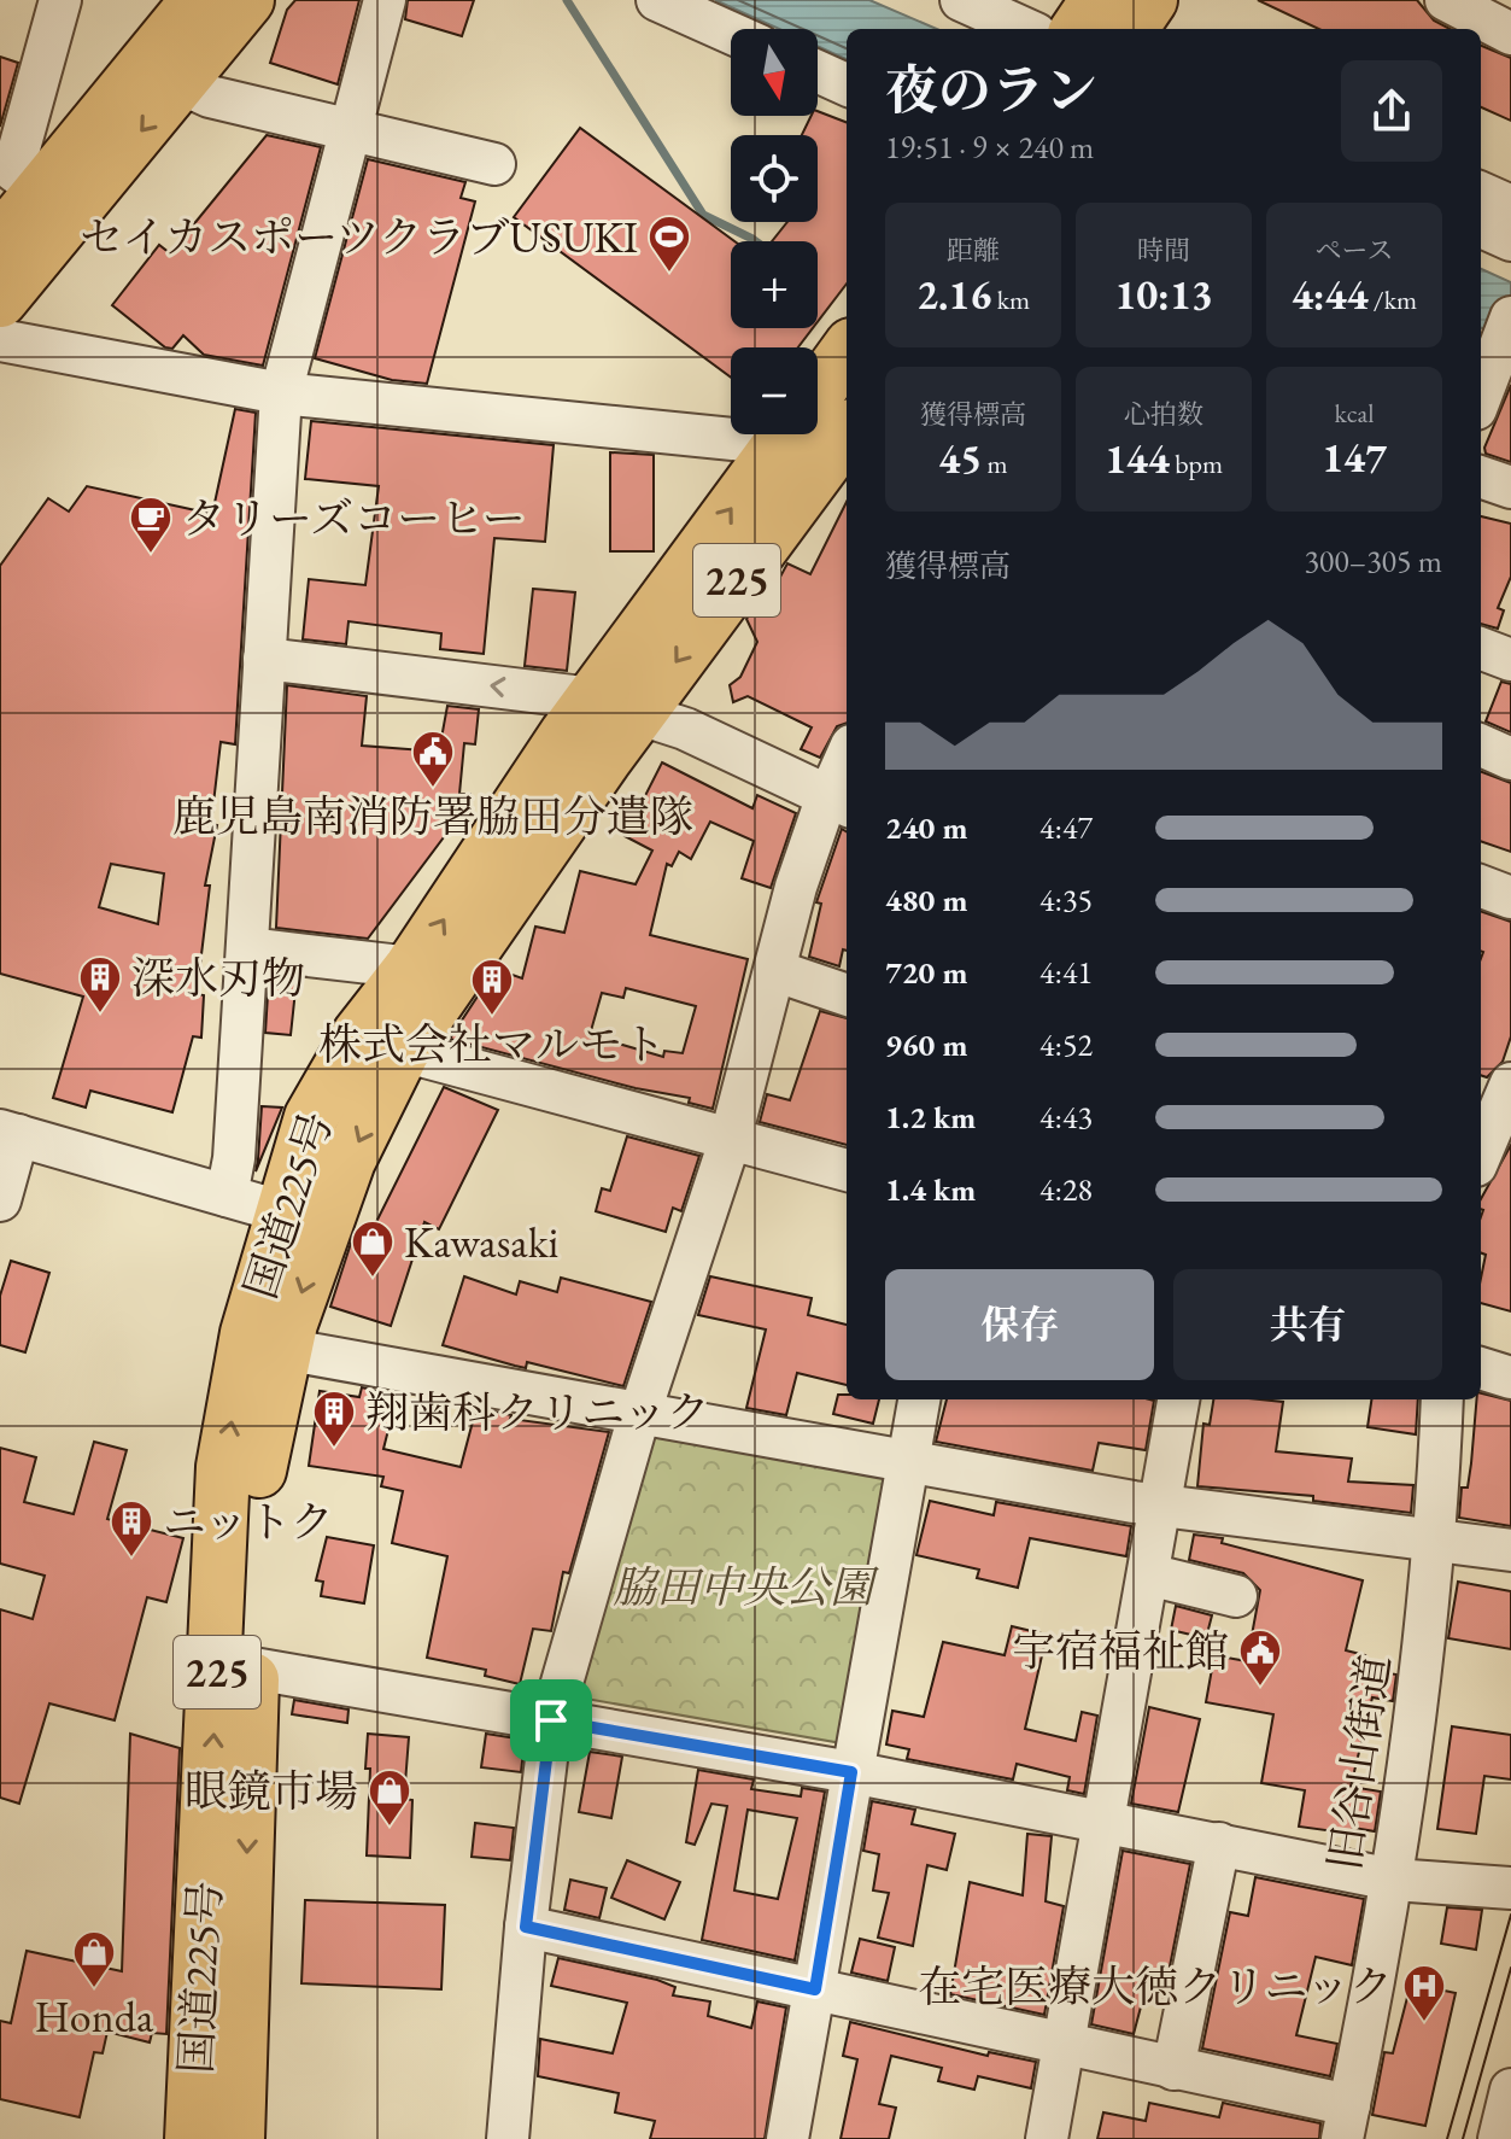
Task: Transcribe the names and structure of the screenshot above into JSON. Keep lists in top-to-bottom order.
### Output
{
  "streets": {
    "main road": ["225", "国道225号"],
    "street": ["旧谷山街道"]
  },
  "parks": ["脇田中央公園"],
  "places": {
    "sports": ["セイカスポーツクラブUSUKI"],
    "cafe": ["タリーズコーヒー"],
    "public building": ["鹿児島南消防署脇田分遣隊", "宇宿福祉館"],
    "building": [
      "深水刃物",
      "株式会社マルモト",
      "翔歯科クリニック",
      "ニットク"
    ],
    "shop": ["Kawasaki", "眼鏡市場", "Honda"],
    "hospital": ["在宅医療大徳クリニック"]
  },
  "north": "bottom",
  "page": {
    "map_buttons": ["+", "−"],
    "heading": ["夜のラン", "19:51 · 9 × 240 m"],
    "stats": [
      ["距離", "2.16 km"],
      ["時間", "10:13"],
      ["ペース", "4:44 /km"],
      ["獲得標高", "45 m"],
      ["心拍数", "144 bpm"],
      ["kcal", "147"]
    ],
    "chart": ["獲得標高", "300–305 m"],
    "list": [
      {
        "name": "240 m",
        "note": "4:47"
      },
      {
        "name": "480 m",
        "note": "4:35"
      },
      {
        "name": "720 m",
        "note": "4:41"
      },
      {
        "name": "960 m",
        "note": "4:52"
      },
      {
        "name": "1.2 km",
        "note": "4:43"
      },
      {
        "name": "1.4 km",
        "note": "4:28"
      }
    ],
    "buttons": ["保存", "共有"]
  }
}
